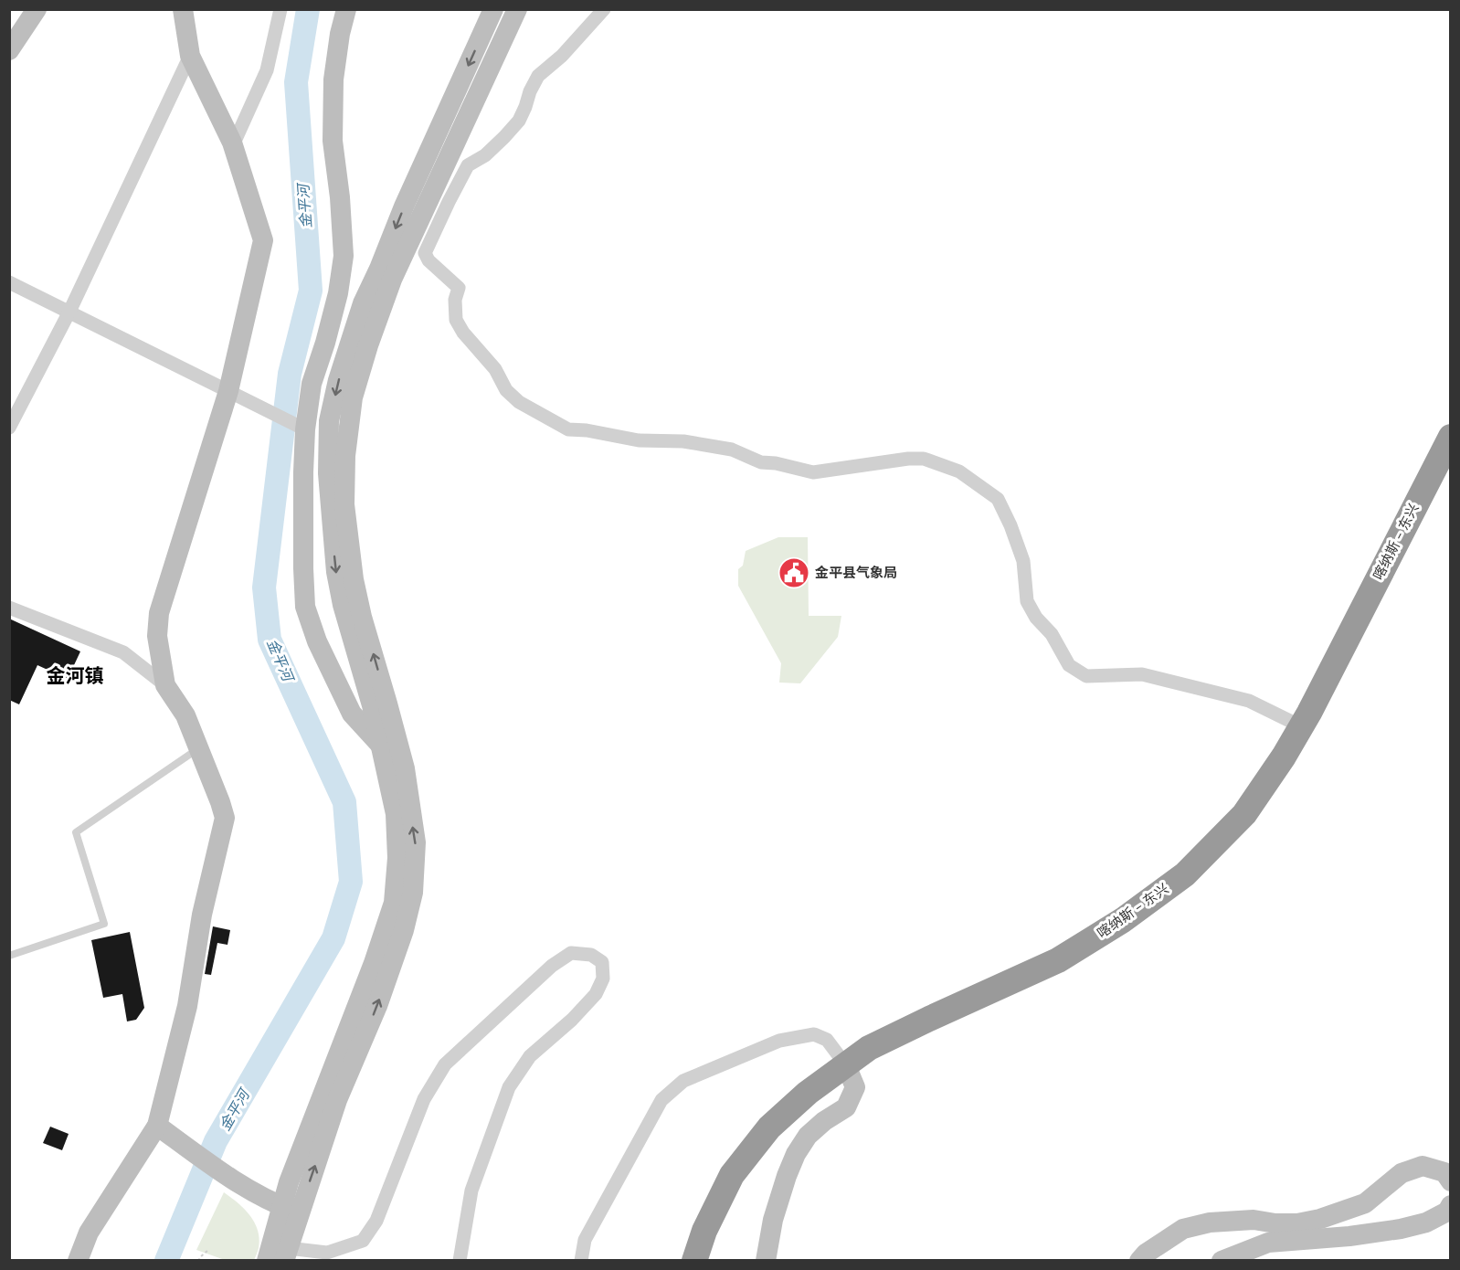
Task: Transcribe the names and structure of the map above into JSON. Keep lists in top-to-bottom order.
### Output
{
  "streets": {
    "highway": ["喀纳斯 - 东兴"]
  },
  "districts": ["金河镇"],
  "water": ["金平河"],
  "places": {
    "public building": ["金平县气象局"]
  }
}
